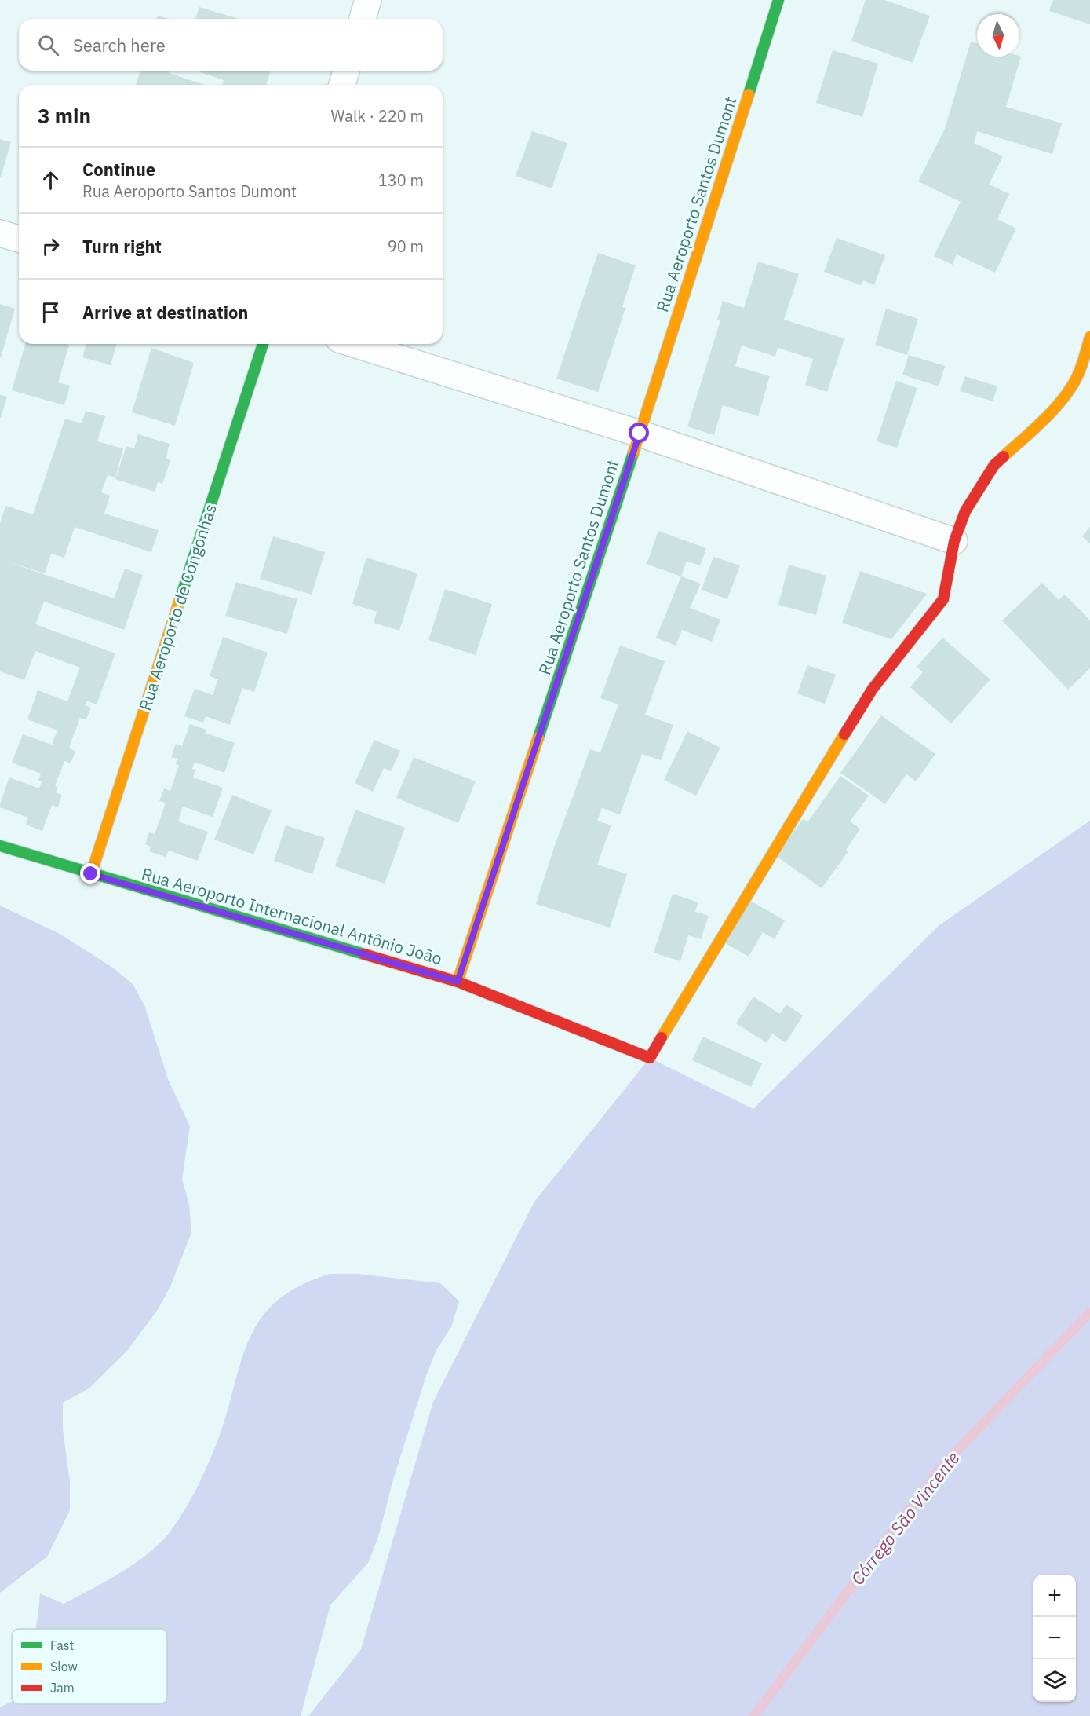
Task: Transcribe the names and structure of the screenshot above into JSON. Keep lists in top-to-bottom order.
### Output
{
  "streets": {
    "street": ["Rua Aeroporto Santos Dumont", "Rua Aeroporto de Congonhas", "Rua Aeroporto Internacional Antônio João"]
  },
  "crossings": [
    ["Rua Aeroporto Santos Dumont", "Rua Aeroporto Internacional Antônio João"],
    ["Rua Aeroporto de Congonhas", "Rua Aeroporto Internacional Antônio João"]
  ],
  "water": ["Córrego São Vincente"],
  "legend": ["Fast", "Slow", "Jam"],
  "north": "bottom",
  "page": {
    "search": "Search here",
    "heading": ["3 min", "Walk · 220 m"],
    "list": [
      ["Continue", "Rua Aeroporto Santos Dumont", "130 m"],
      ["Turn right", "90 m"],
      "Arrive at destination"
    ],
    "map_buttons": ["+", "−"]
  }
}
